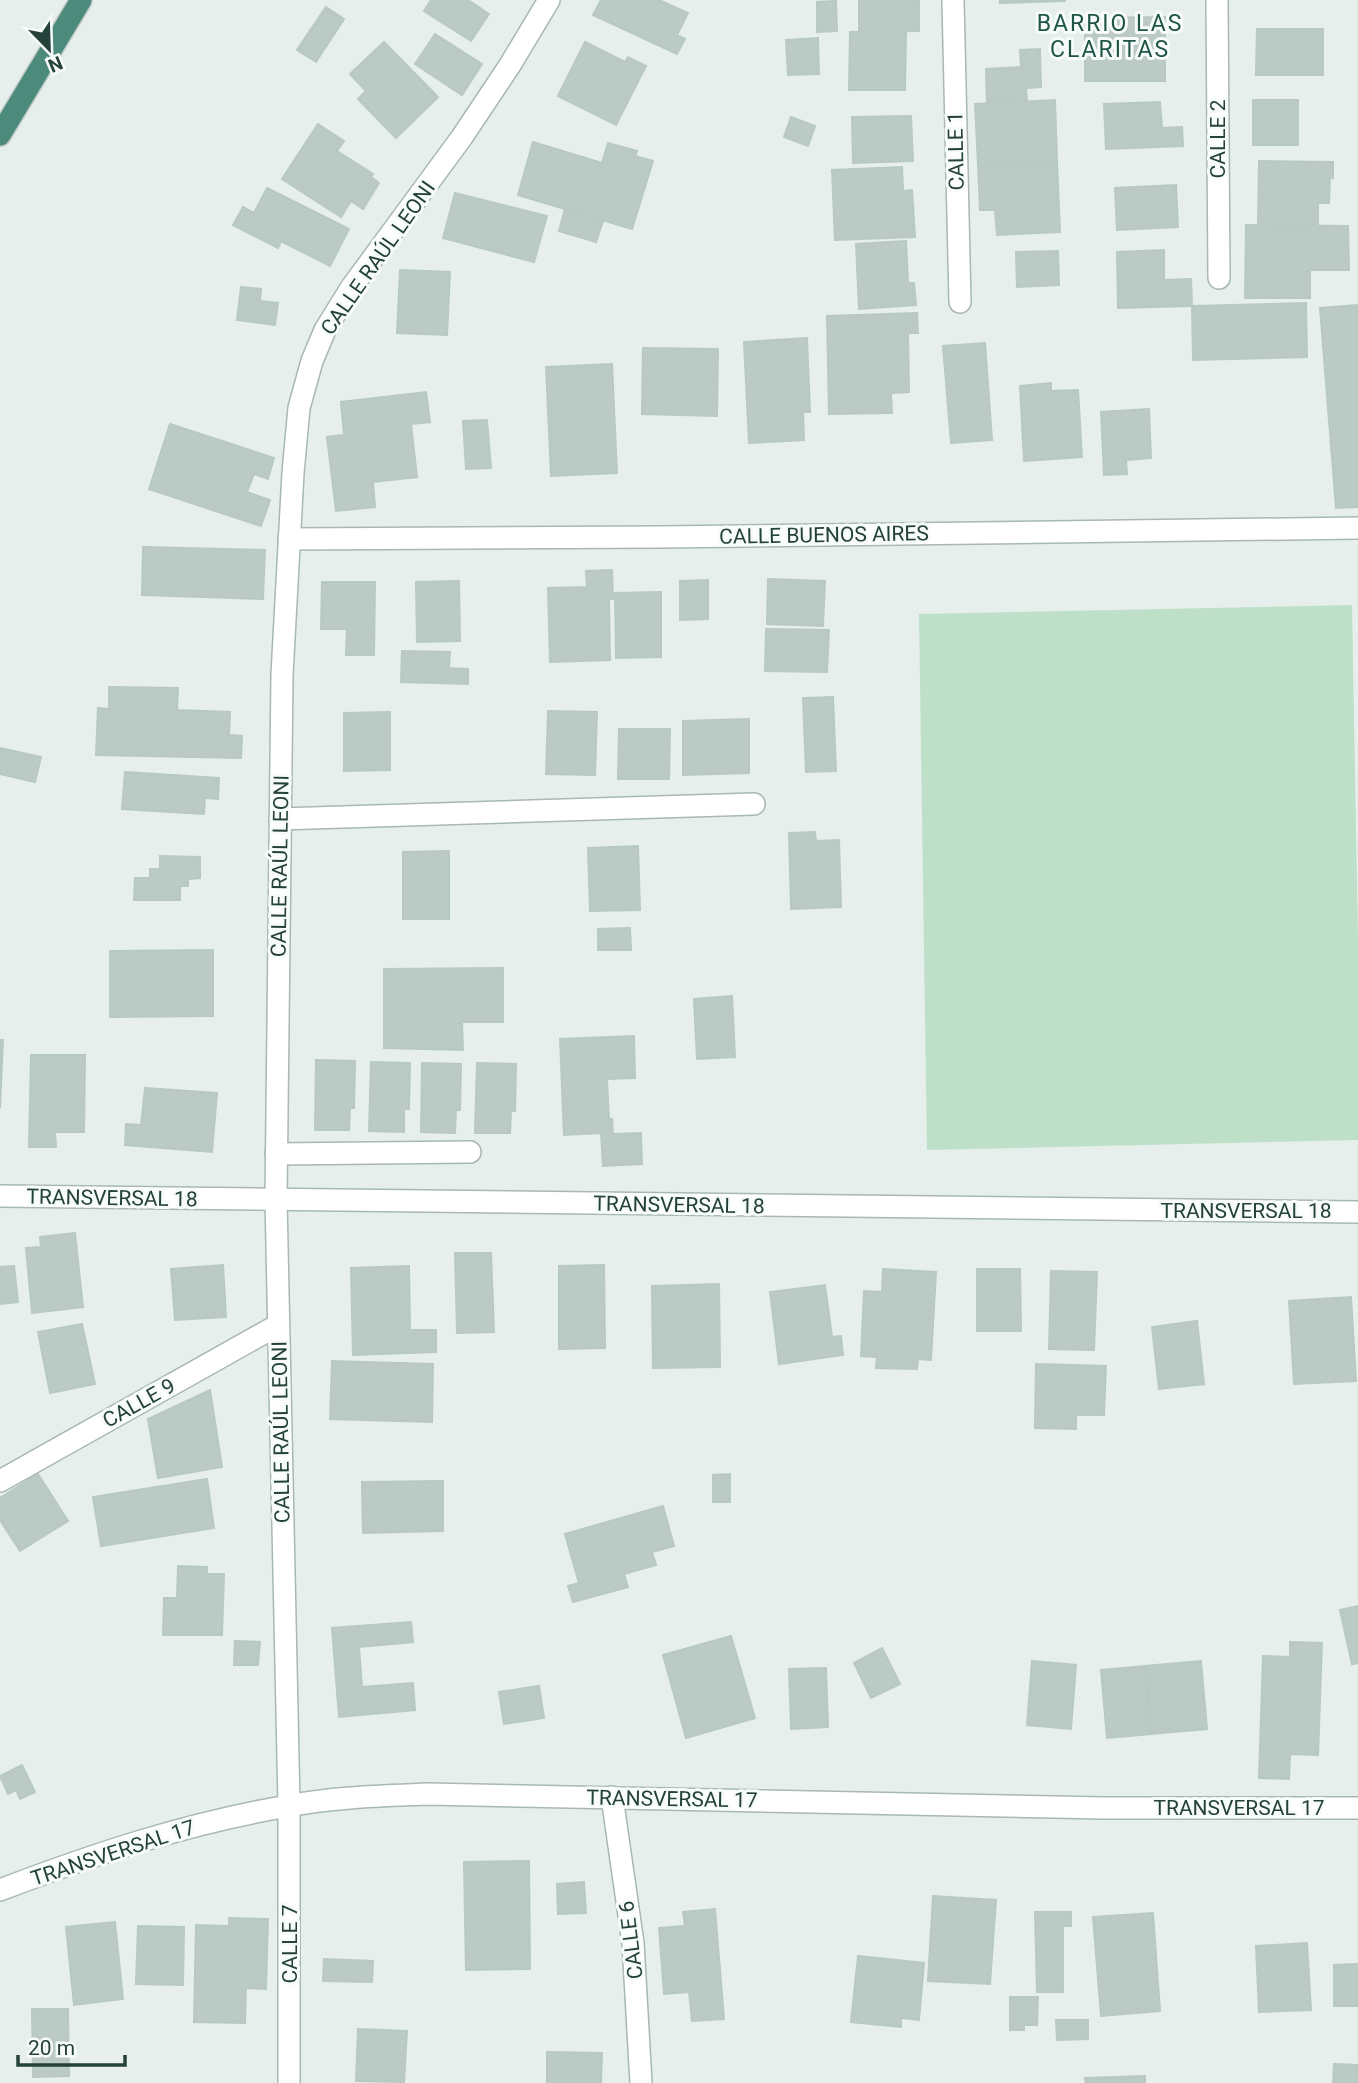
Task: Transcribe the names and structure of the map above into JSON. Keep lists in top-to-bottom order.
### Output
{
  "streets": {
    "street": [
      "CALLE 2",
      "CALLE 1",
      "CALLE RAÚL LEONI",
      "CALLE BUENOS AIRES",
      "TRANSVERSAL 18",
      "CALLE 9",
      "TRANSVERSAL 17",
      "CALLE 6",
      "CALLE 7"
    ]
  },
  "crossings": [
    ["CALLE RAÚL LEONI", "CALLE BUENOS AIRES"],
    ["CALLE RAÚL LEONI", "TRANSVERSAL 18"],
    ["CALLE RAÚL LEONI", "CALLE 9"],
    ["CALLE RAÚL LEONI", "TRANSVERSAL 17"],
    ["CALLE RAÚL LEONI", "CALLE 7"],
    ["TRANSVERSAL 17", "CALLE 6"],
    ["TRANSVERSAL 17", "CALLE 7"]
  ],
  "districts": ["BARRIO LAS CLARITAS"],
  "scale_bar": "20 m",
  "north": "bottom right"
}
